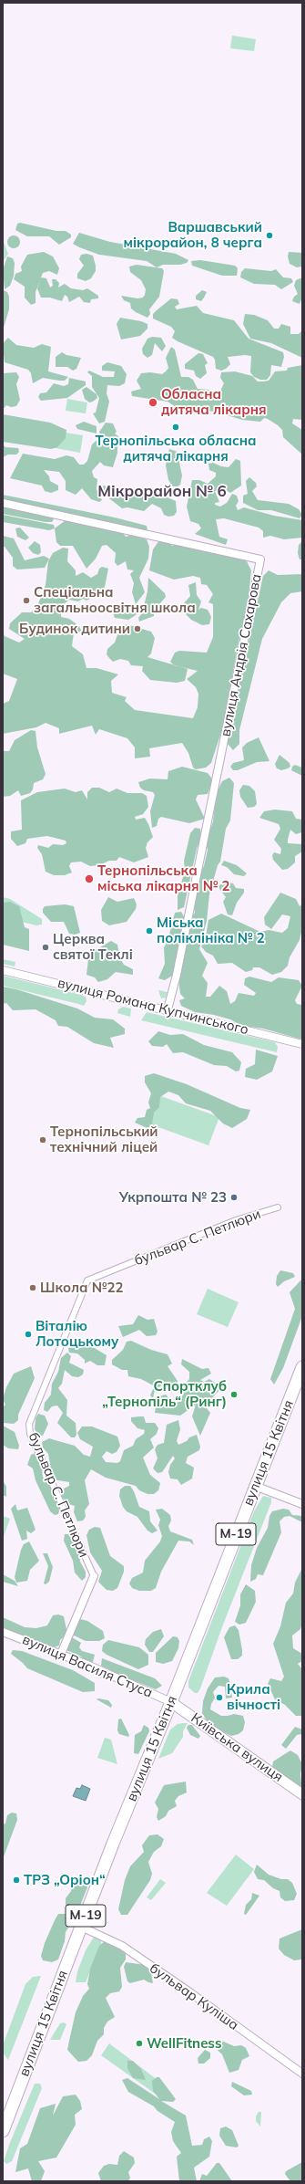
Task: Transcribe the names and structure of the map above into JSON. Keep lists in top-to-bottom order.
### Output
{
  "streets": {
    "highway": ["вулиця 15 Квітня", "М-19"],
    "main road": ["Київська вулиця"],
    "street": [
      "вулиця Андрія Сахарова",
      "вулиця Романа Купчинського",
      "бульвар C. Петлюри",
      "вулиця Василя Стуса",
      "бульвар Куліша"
    ]
  },
  "crossings": [
    ["вулиця Андрія Сахарова", "вулиця Романа Купчинського"],
    ["бульвар C. Петлюри", "вулиця Василя Стуса"],
    ["вулиця 15 Квітня", "вулиця Василя Стуса"],
    ["вулиця 15 Квітня", "Київська вулиця"],
    ["вулиця 15 Квітня", "бульвар Куліша"],
    ["вулиця Василя Стуса", "Київська вулиця"]
  ],
  "districts": ["Мікрорайон № 6"],
  "places": [
    "Варшавський мікрорайон, 8 черга",
    "Обласна дитяча лікарня",
    "Тернопільська обласна дитяча лікарня",
    "Спеціальна загальноосвітня школа",
    "Будинок дитини",
    "Тернопільська міська лікарня № 2",
    "Міська поліклініка № 2",
    "Церква святої Теклі",
    "Тернопільський технічний ліцей",
    "Укрпошта № 23",
    "Школа №22",
    "Віталію Лотоцькому",
    "Спортклуб „Тернопіль“ (Ринг)",
    "Крила вічності",
    "ТРЗ „Оріон“",
    "WellFitness"
  ]
}
